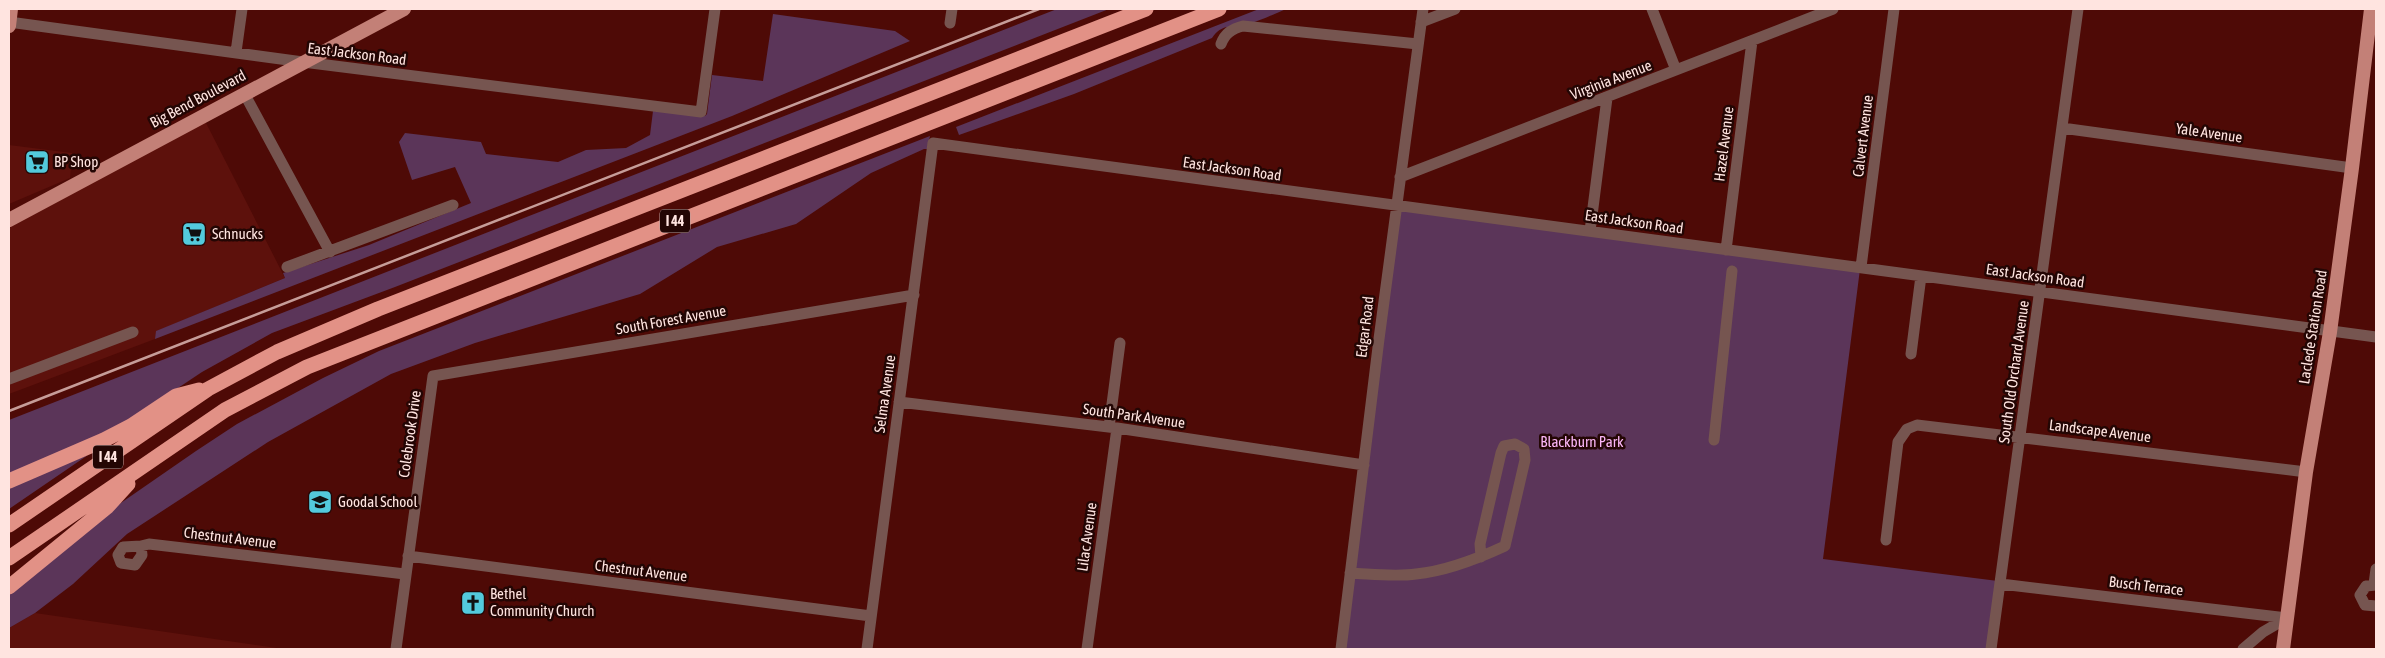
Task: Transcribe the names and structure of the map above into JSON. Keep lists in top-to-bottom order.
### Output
{
  "streets": {
    "highway": ["I 44"],
    "main road": ["Big Bend Boulevard", "Laclede Station Road"],
    "street": [
      "East Jackson Road",
      "Virginia Avenue",
      "Yale Avenue",
      "Calvert Avenue",
      "Hazel Avenue",
      "South Forest Avenue",
      "Edgar Road",
      "South Old Orchard Avenue",
      "Selma Avenue",
      "South Park Avenue",
      "Landscape Avenue",
      "Colebrook Drive",
      "Lilac Avenue",
      "Chestnut Avenue",
      "Busch Terrace"
    ]
  },
  "crossings": [
    ["East Jackson Road", "Big Bend Boulevard"],
    ["East Jackson Road", "Calvert Avenue"],
    ["East Jackson Road", "Hazel Avenue"],
    ["East Jackson Road", "Edgar Road"],
    ["East Jackson Road", "Laclede Station Road"],
    ["East Jackson Road", "South Old Orchard Avenue"],
    ["East Jackson Road", "Selma Avenue"],
    ["Virginia Avenue", "Hazel Avenue"],
    ["Virginia Avenue", "Edgar Road"],
    ["Yale Avenue", "Laclede Station Road"],
    ["Yale Avenue", "South Old Orchard Avenue"],
    ["South Forest Avenue", "Selma Avenue"],
    ["South Forest Avenue", "Colebrook Drive"],
    ["Edgar Road", "South Park Avenue"],
    ["Laclede Station Road", "Landscape Avenue"],
    ["Laclede Station Road", "Busch Terrace"],
    ["South Old Orchard Avenue", "Landscape Avenue"],
    ["South Old Orchard Avenue", "Busch Terrace"],
    ["Selma Avenue", "South Park Avenue"],
    ["Selma Avenue", "Chestnut Avenue"],
    ["South Park Avenue", "Lilac Avenue"],
    ["Colebrook Drive", "Chestnut Avenue"]
  ],
  "parks": ["Blackburn Park"],
  "places": {
    "supermarket": ["BP Shop", "Schnucks"],
    "school or university": ["Goodal School"],
    "church": ["Bethel Community Church"]
  }
}
